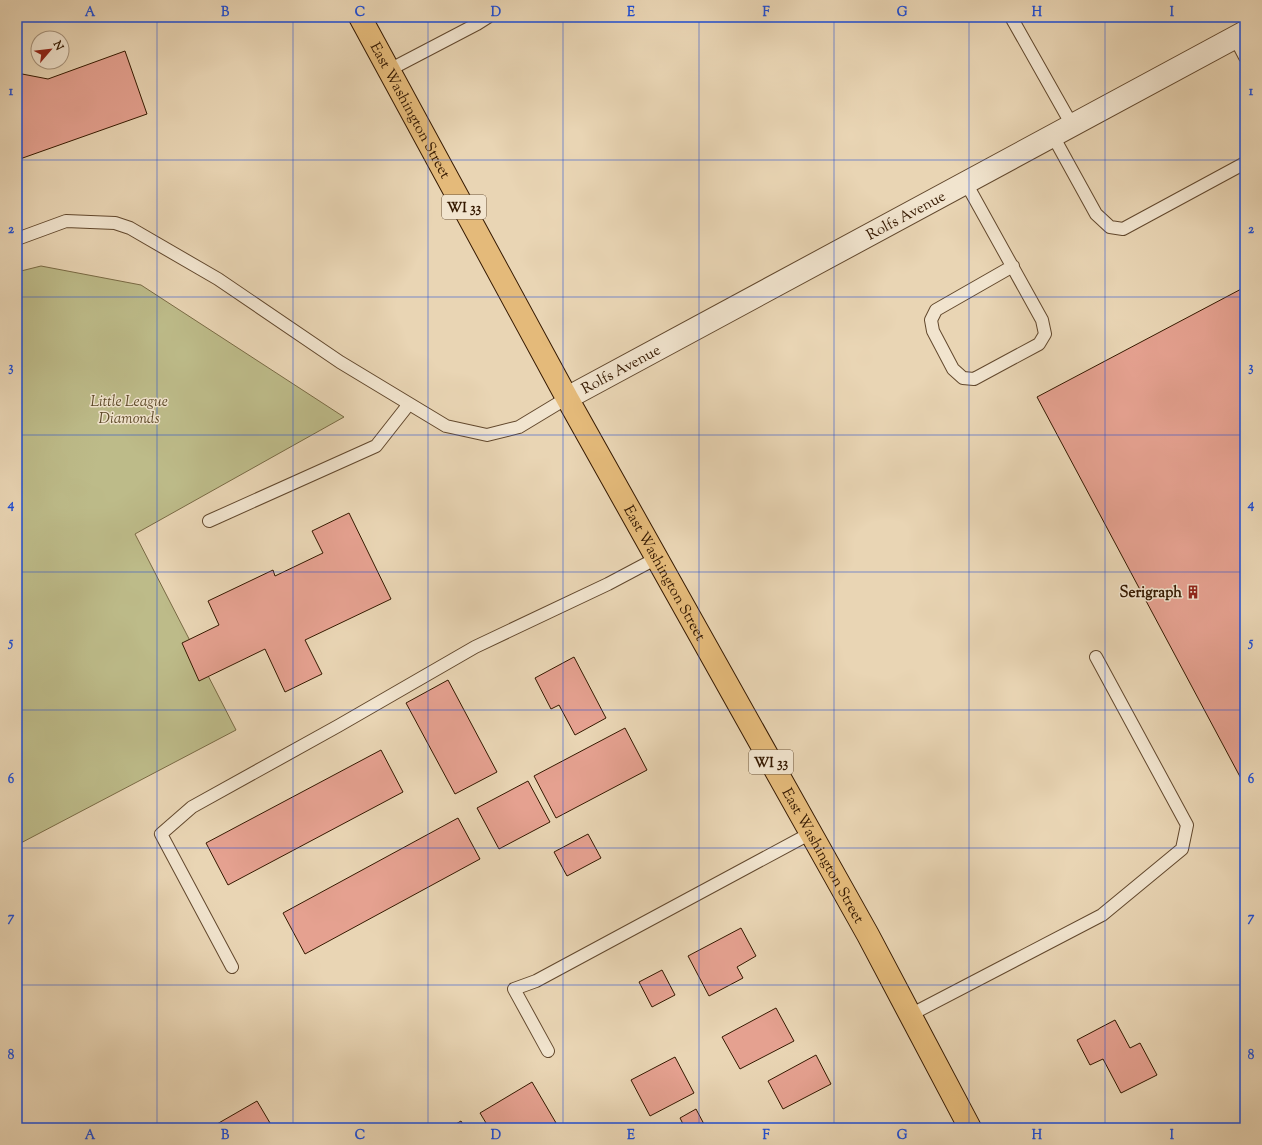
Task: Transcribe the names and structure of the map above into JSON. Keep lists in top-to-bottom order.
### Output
{
  "streets": {
    "main road": ["East Washington Street", "WI 33"],
    "street": ["Rolfs Avenue"]
  },
  "crossings": [
    ["East Washington Street", "Rolfs Avenue"]
  ],
  "parks": ["Little League Diamonds"],
  "places": {
    "building": ["Serigraph"]
  },
  "north": "top right",
  "grid": {
    "columns": [
      "A",
      "B",
      "C",
      "D",
      "E",
      "F",
      "G",
      "H",
      "I"
    ],
    "rows": [
      "1",
      "2",
      "3",
      "4",
      "5",
      "6",
      "7",
      "8"
    ]
  }
}
